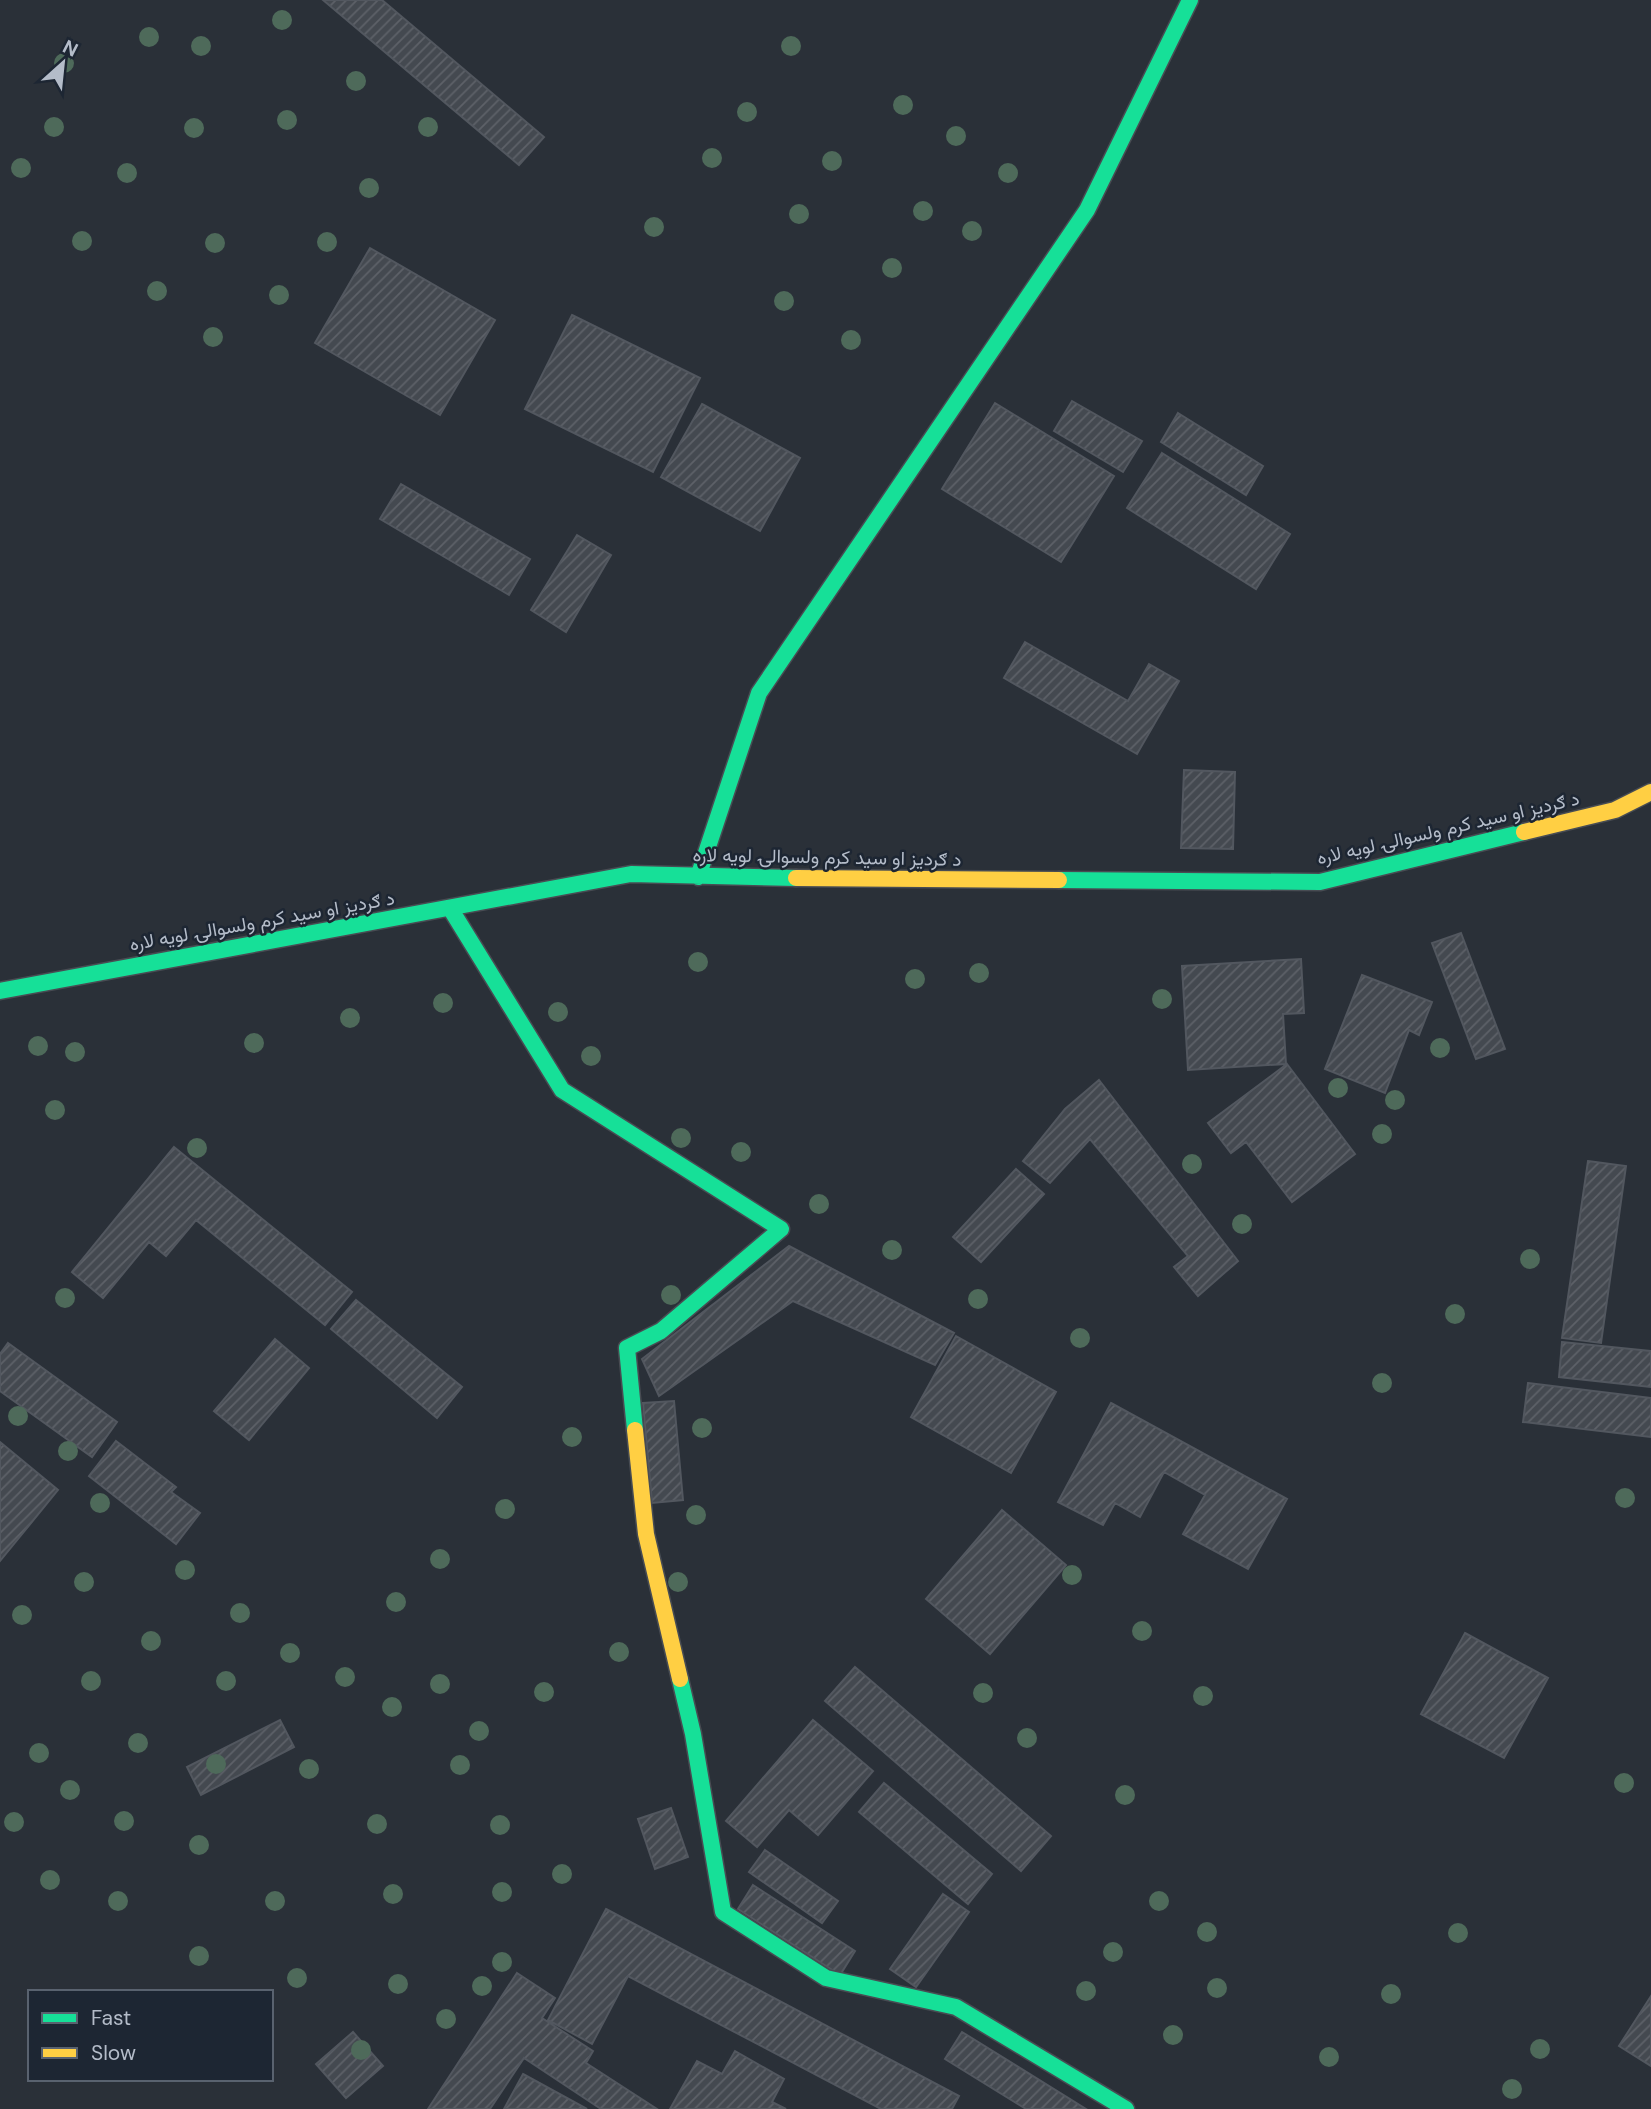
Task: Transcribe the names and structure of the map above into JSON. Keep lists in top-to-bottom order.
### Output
{
  "streets": {
    "main road": ["د ګردیز او سید کرم ولسوالۍ لویه لاره"]
  },
  "legend": ["Fast", "Slow"],
  "north": "top right"
}
